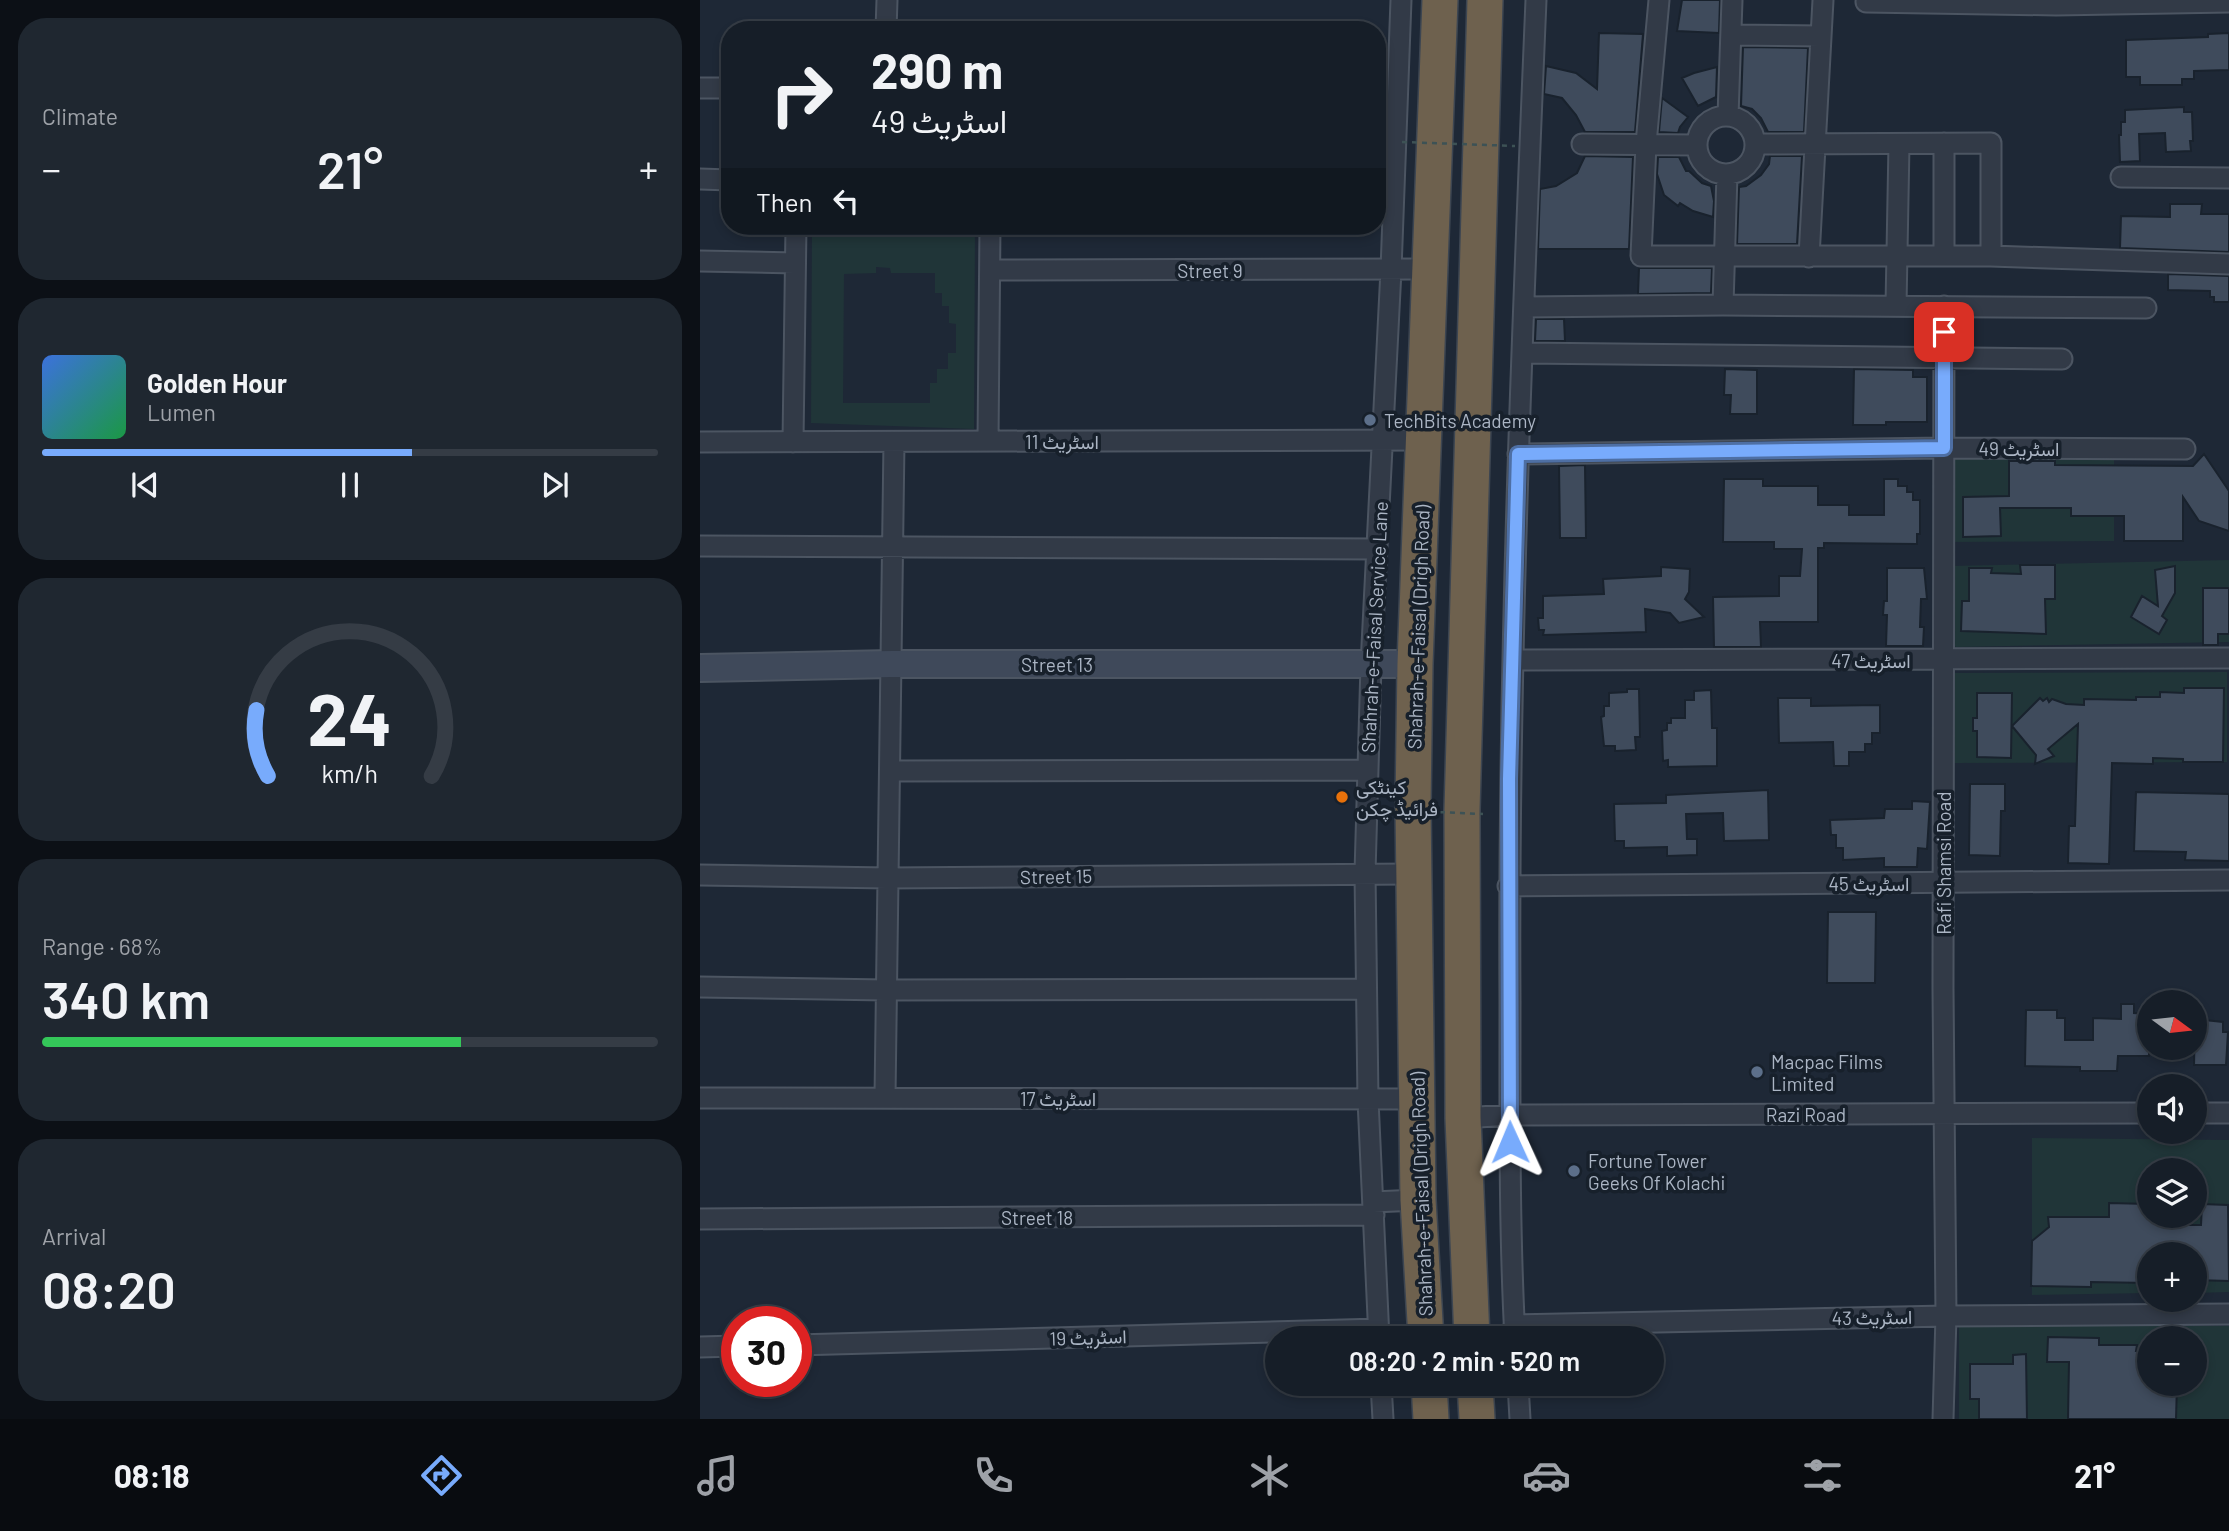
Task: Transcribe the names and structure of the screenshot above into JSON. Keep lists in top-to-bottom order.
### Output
{
  "streets": {
    "highway": ["Shahrah-e-Faisal (Drigh Road)"],
    "street": [
      "Street 9",
      "اسٹریٹ 11",
      "اسٹریٹ 49",
      "Shahrah-e-Faisal Service Lane",
      "اسٹریٹ 47",
      "Street 13",
      "Rafi Shamsi Road",
      "Street 15",
      "اسٹریٹ 45",
      "اسٹریٹ 17",
      "Razi Road",
      "Street 18",
      "اسٹریٹ 43",
      "اسٹریٹ 19"
    ]
  },
  "crossings": [
    ["Street 9", "Shahrah-e-Faisal Service Lane"],
    ["Street 9", "Shahrah-e-Faisal (Drigh Road)"],
    ["اسٹریٹ 11", "Shahrah-e-Faisal Service Lane"],
    ["اسٹریٹ 11", "Shahrah-e-Faisal (Drigh Road)"],
    ["اسٹریٹ 49", "Rafi Shamsi Road"],
    ["Shahrah-e-Faisal Service Lane", "Street 13"],
    ["Shahrah-e-Faisal Service Lane", "Street 15"],
    ["Shahrah-e-Faisal Service Lane", "اسٹریٹ 17"],
    ["Shahrah-e-Faisal Service Lane", "Street 18"],
    ["Shahrah-e-Faisal (Drigh Road)", "Street 13"],
    ["Shahrah-e-Faisal (Drigh Road)", "Street 15"],
    ["Shahrah-e-Faisal (Drigh Road)", "اسٹریٹ 17"],
    ["Shahrah-e-Faisal (Drigh Road)", "Street 18"],
    ["اسٹریٹ 47", "Rafi Shamsi Road"],
    ["Rafi Shamsi Road", "اسٹریٹ 45"],
    ["Rafi Shamsi Road", "Razi Road"],
    ["Rafi Shamsi Road", "اسٹریٹ 43"]
  ],
  "places": [
    "TechBits Academy",
    "کینٹکی فرائیڈ چکن",
    "Macpac Films Limited",
    "Fortune Tower Geeks Of Kolachi"
  ],
  "north": "right",
  "page": {
    "tile": [
      "Climate",
      ["Range · 68%", "340 km"],
      ["Arrival", "08:20"]
    ],
    "turn": ["290 m", "اسٹریٹ 49"],
    "heat": ["−", "21°", "+"],
    "then": "Then",
    "song": ["Golden Hour", "Lumen"],
    "map_buttons": ["+", "−"],
    "limit": "30",
    "trip": "08:20 · 2 min · 520 m",
    "tabs": ["08:18", "21°"],
    "gauge": ["24", "km/h"]
  }
}
